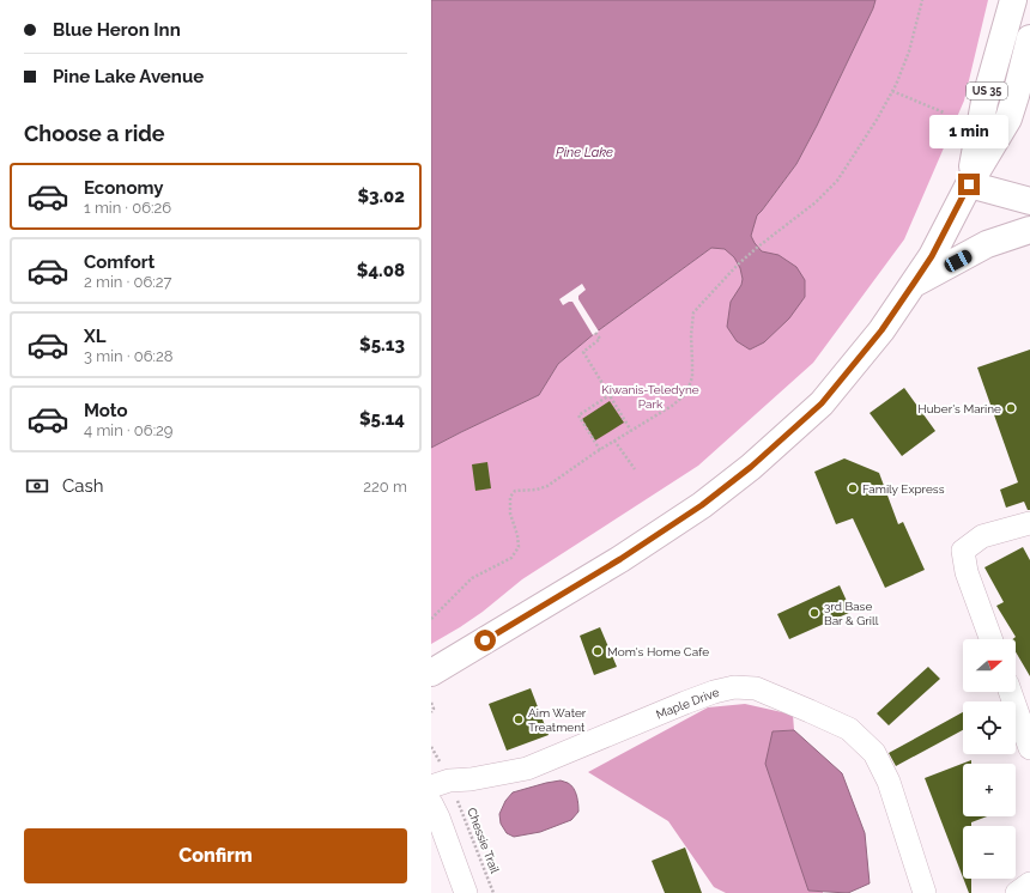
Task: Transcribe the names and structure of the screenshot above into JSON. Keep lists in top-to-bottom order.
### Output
{
  "streets": {
    "main road": ["US 35"],
    "street": ["Maple Drive"],
    "path": ["Chessie Trail"]
  },
  "water": ["Pine Lake"],
  "parks": ["Kiwanis-Teledyne Park"],
  "places": [
    "Huber's Marine",
    "Family Express",
    "3rd Base Bar & Grill",
    "Mom's Home Cafe",
    "Aim Water Treatment"
  ],
  "north": "right",
  "page": {
    "banner": ["Blue Heron Inn", "Pine Lake Avenue"],
    "heading": "Choose a ride",
    "bubble": "1 min",
    "list": [
      {
        "name": "Economy",
        "note": "1 min · 06:26",
        "value": "$3.02"
      },
      {
        "name": "Comfort",
        "note": "2 min · 06:27",
        "value": "$4.08"
      },
      {
        "name": "XL",
        "note": "3 min · 06:28",
        "value": "$5.13"
      },
      {
        "name": "Moto",
        "note": "4 min · 06:29",
        "value": "$5.14"
      }
    ],
    "pay": ["Cash", "220 m"],
    "map_buttons": ["+", "−"],
    "buttons": "Confirm"
  }
}
